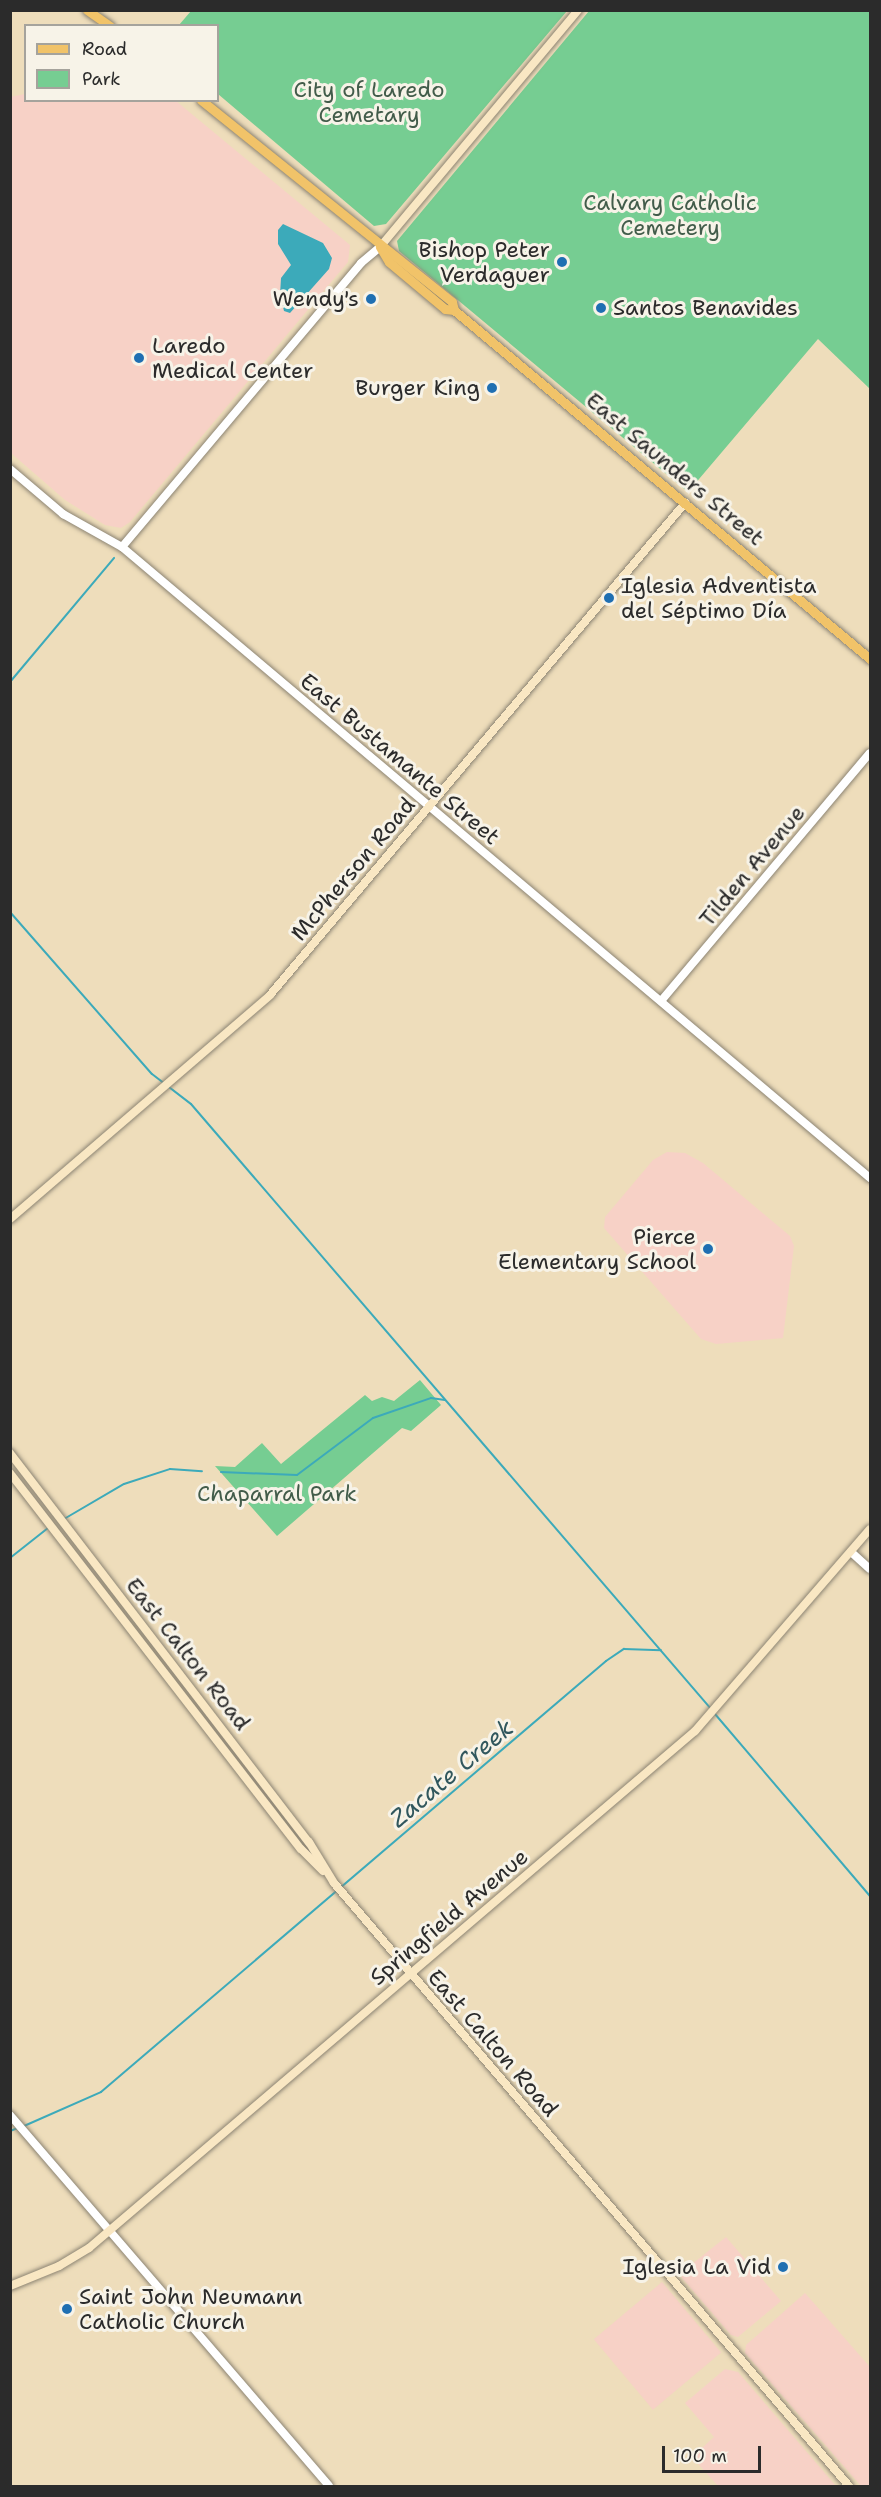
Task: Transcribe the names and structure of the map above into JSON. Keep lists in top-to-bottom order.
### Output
{
  "streets": {
    "main road": [
      "East Saunders Street",
      "McPherson Road",
      "East Calton Road",
      "Springfield Avenue"
    ],
    "street": ["East Bustamante Street", "Tilden Avenue"]
  },
  "crossings": [
    ["East Saunders Street", "McPherson Road"],
    ["East Bustamante Street", "Tilden Avenue"],
    ["East Bustamante Street", "McPherson Road"],
    ["East Calton Road", "Springfield Avenue"]
  ],
  "water": ["Zacate Creek"],
  "parks": ["City of Laredo Cemetary", "Calvary Catholic Cemetery", "Chaparral Park"],
  "places": [
    "Bishop Peter Verdaguer",
    "Wendy's",
    "Santos Benavides",
    "Laredo Medical Center",
    "Burger King",
    "Iglesia Adventista del Séptimo Día",
    "Pierce Elementary School",
    "Iglesia La Vid",
    "Saint John Neumann Catholic Church"
  ],
  "legend": ["Road", "Park"],
  "scale_bar": "100 m"
}
